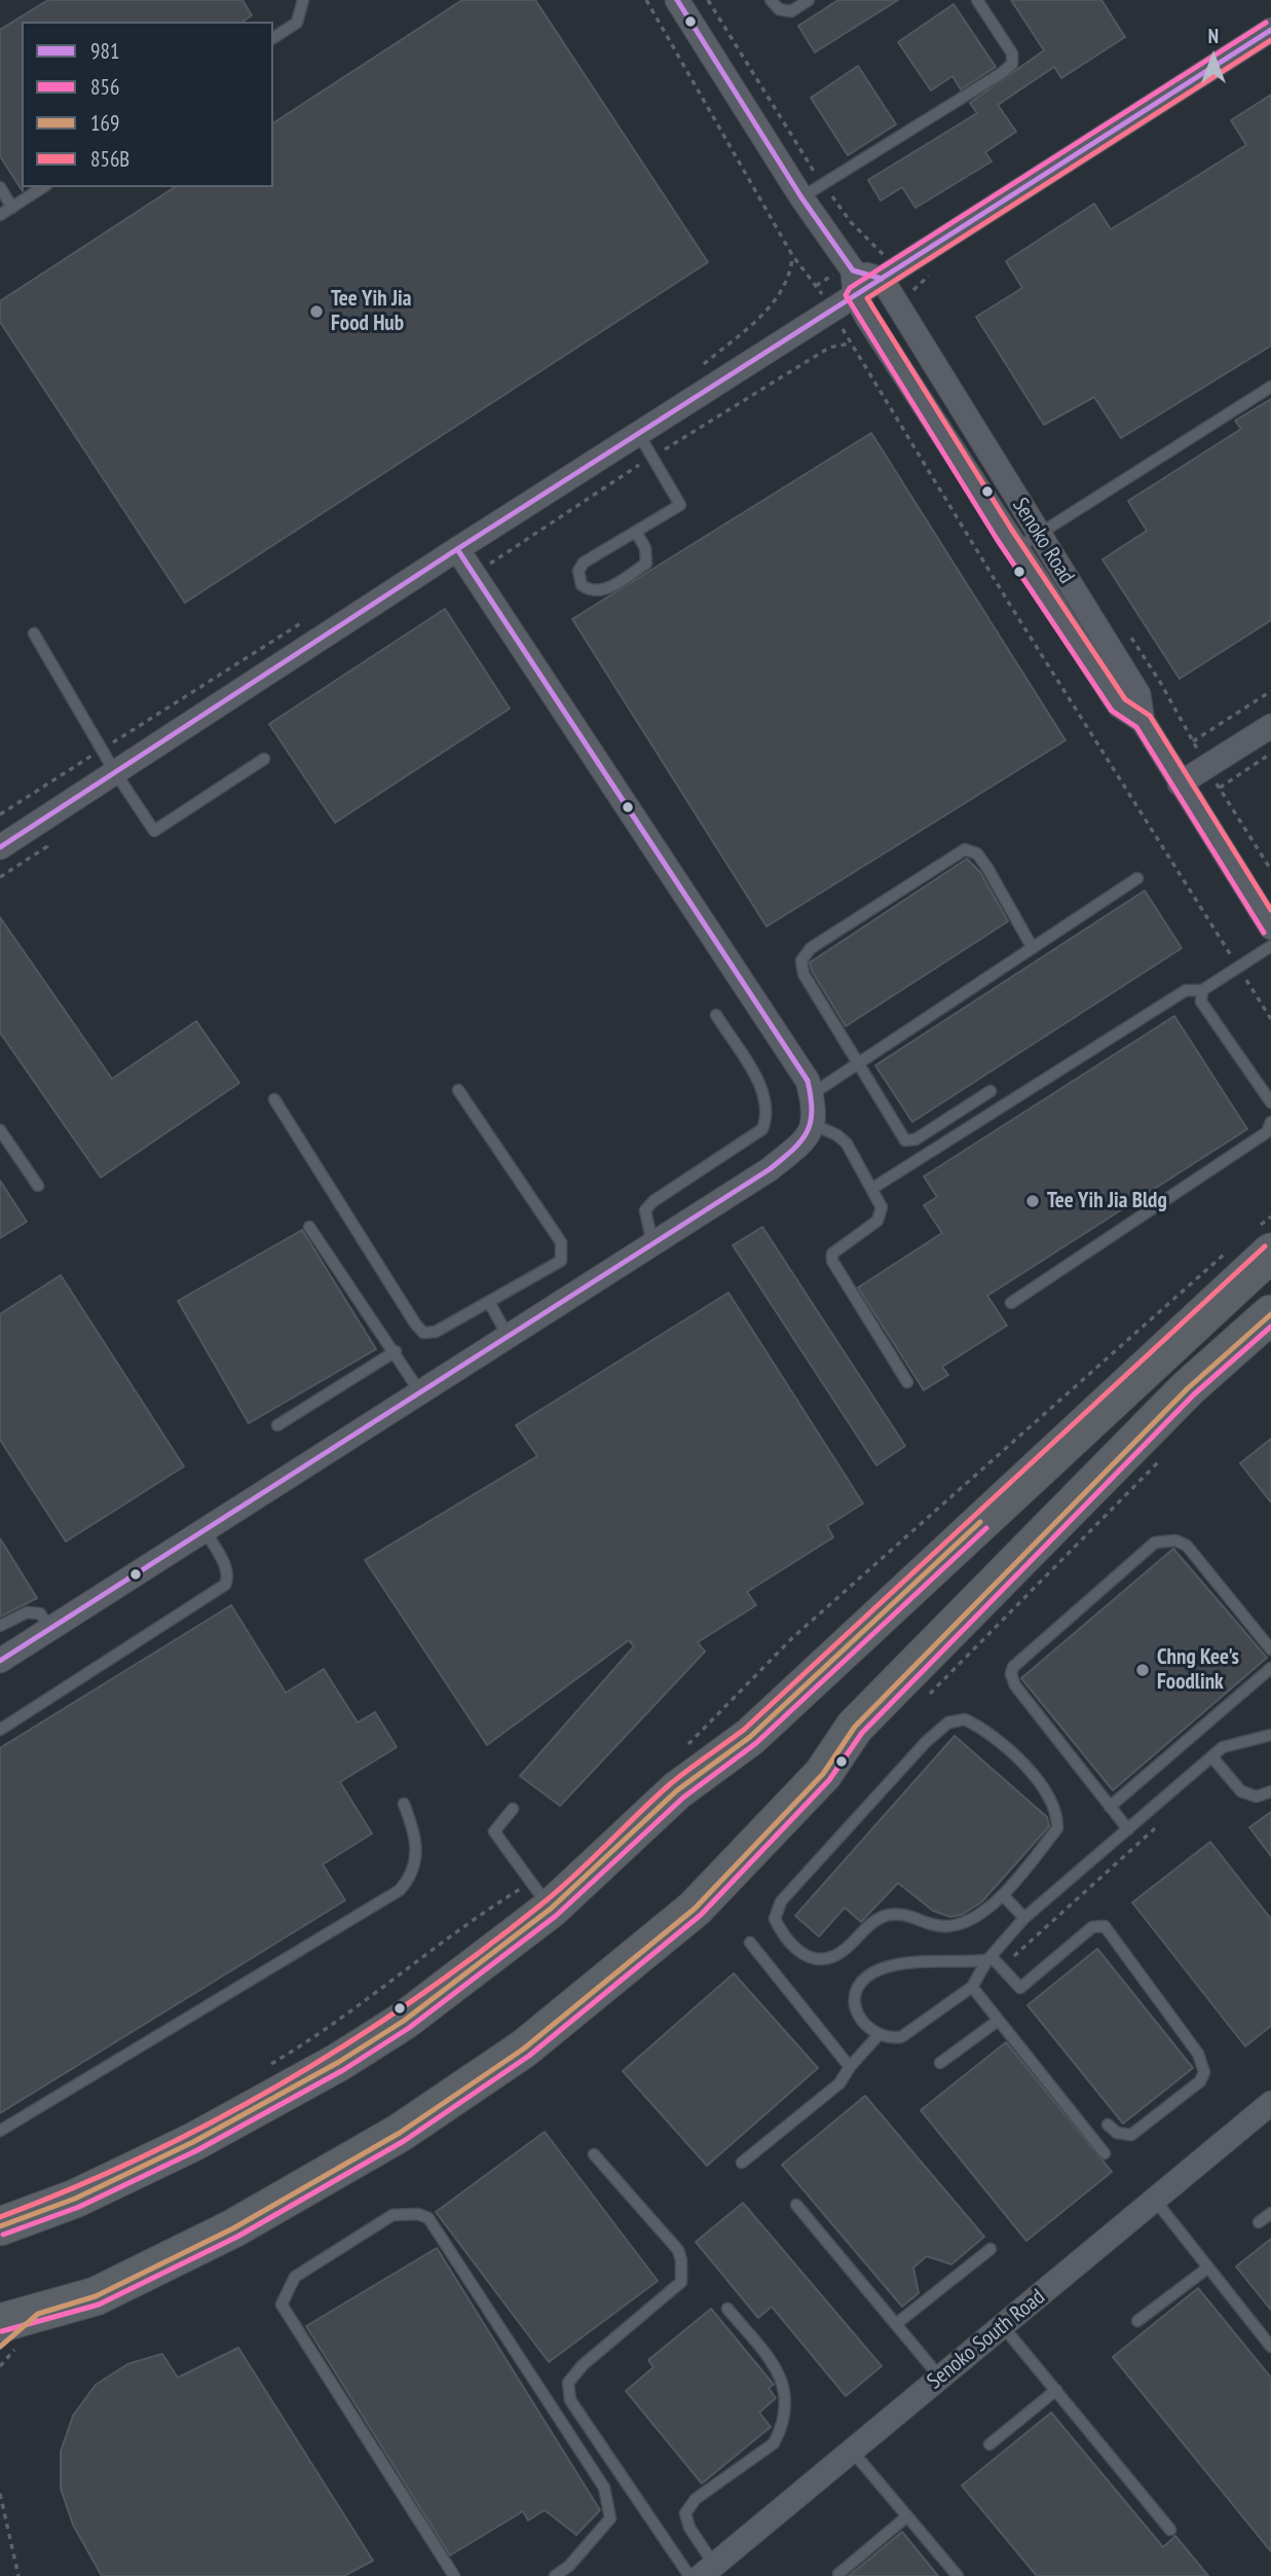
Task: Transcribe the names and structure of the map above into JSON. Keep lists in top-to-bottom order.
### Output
{
  "streets": {
    "street": ["Senoko Road", "Senoko South Road"]
  },
  "places": ["Tee Yih Jia Food Hub", "Tee Yih Jia Bldg", "Chng Kee's Foodlink"],
  "lines": [
    "transit line 981",
    "transit line 856",
    "transit line 856B",
    "transit line 169"
  ],
  "legend": [
    "981",
    "856",
    "169",
    "856B"
  ],
  "north": "top"
}
